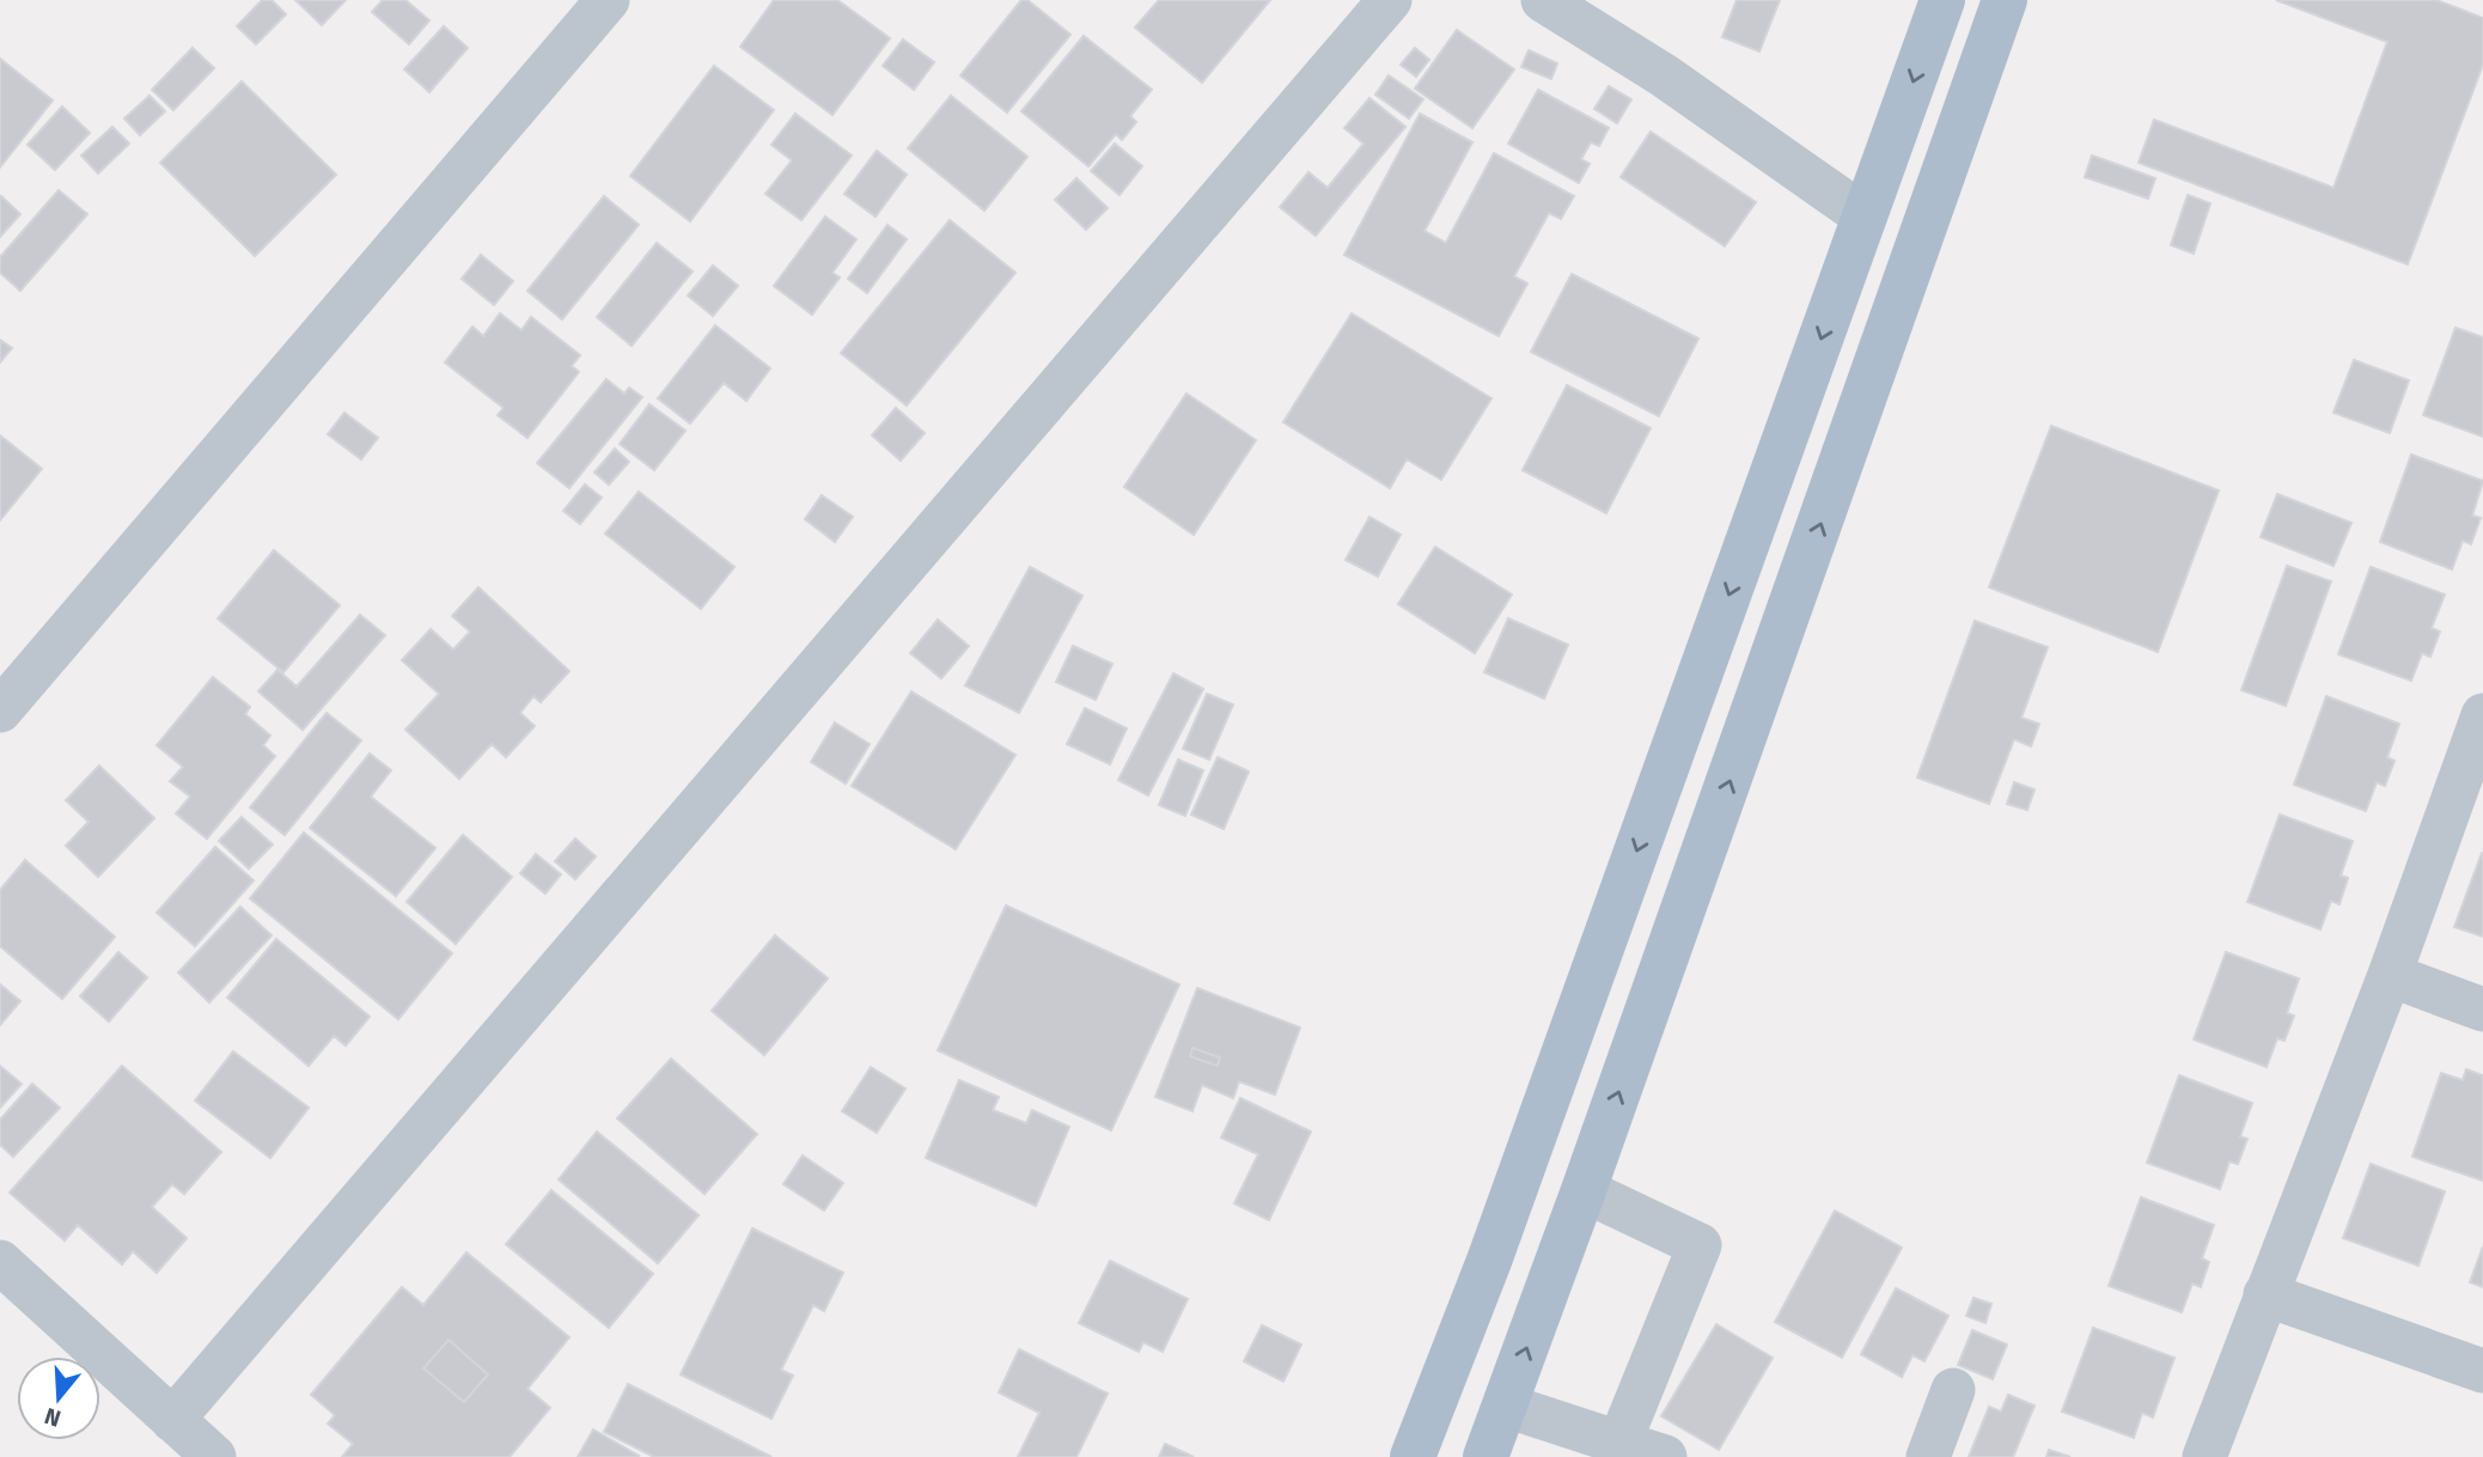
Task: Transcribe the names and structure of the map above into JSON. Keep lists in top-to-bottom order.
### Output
{
  "north": "bottom"
}
